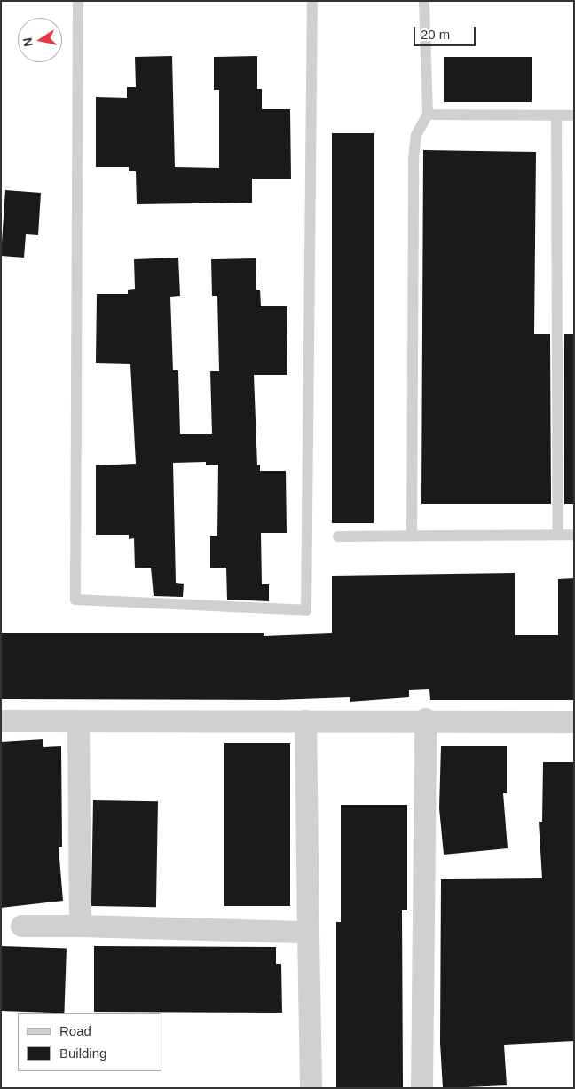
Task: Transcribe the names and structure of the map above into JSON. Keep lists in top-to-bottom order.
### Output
{
  "legend": ["Road", "Building"],
  "scale_bar": "20 m",
  "north": "left"
}
